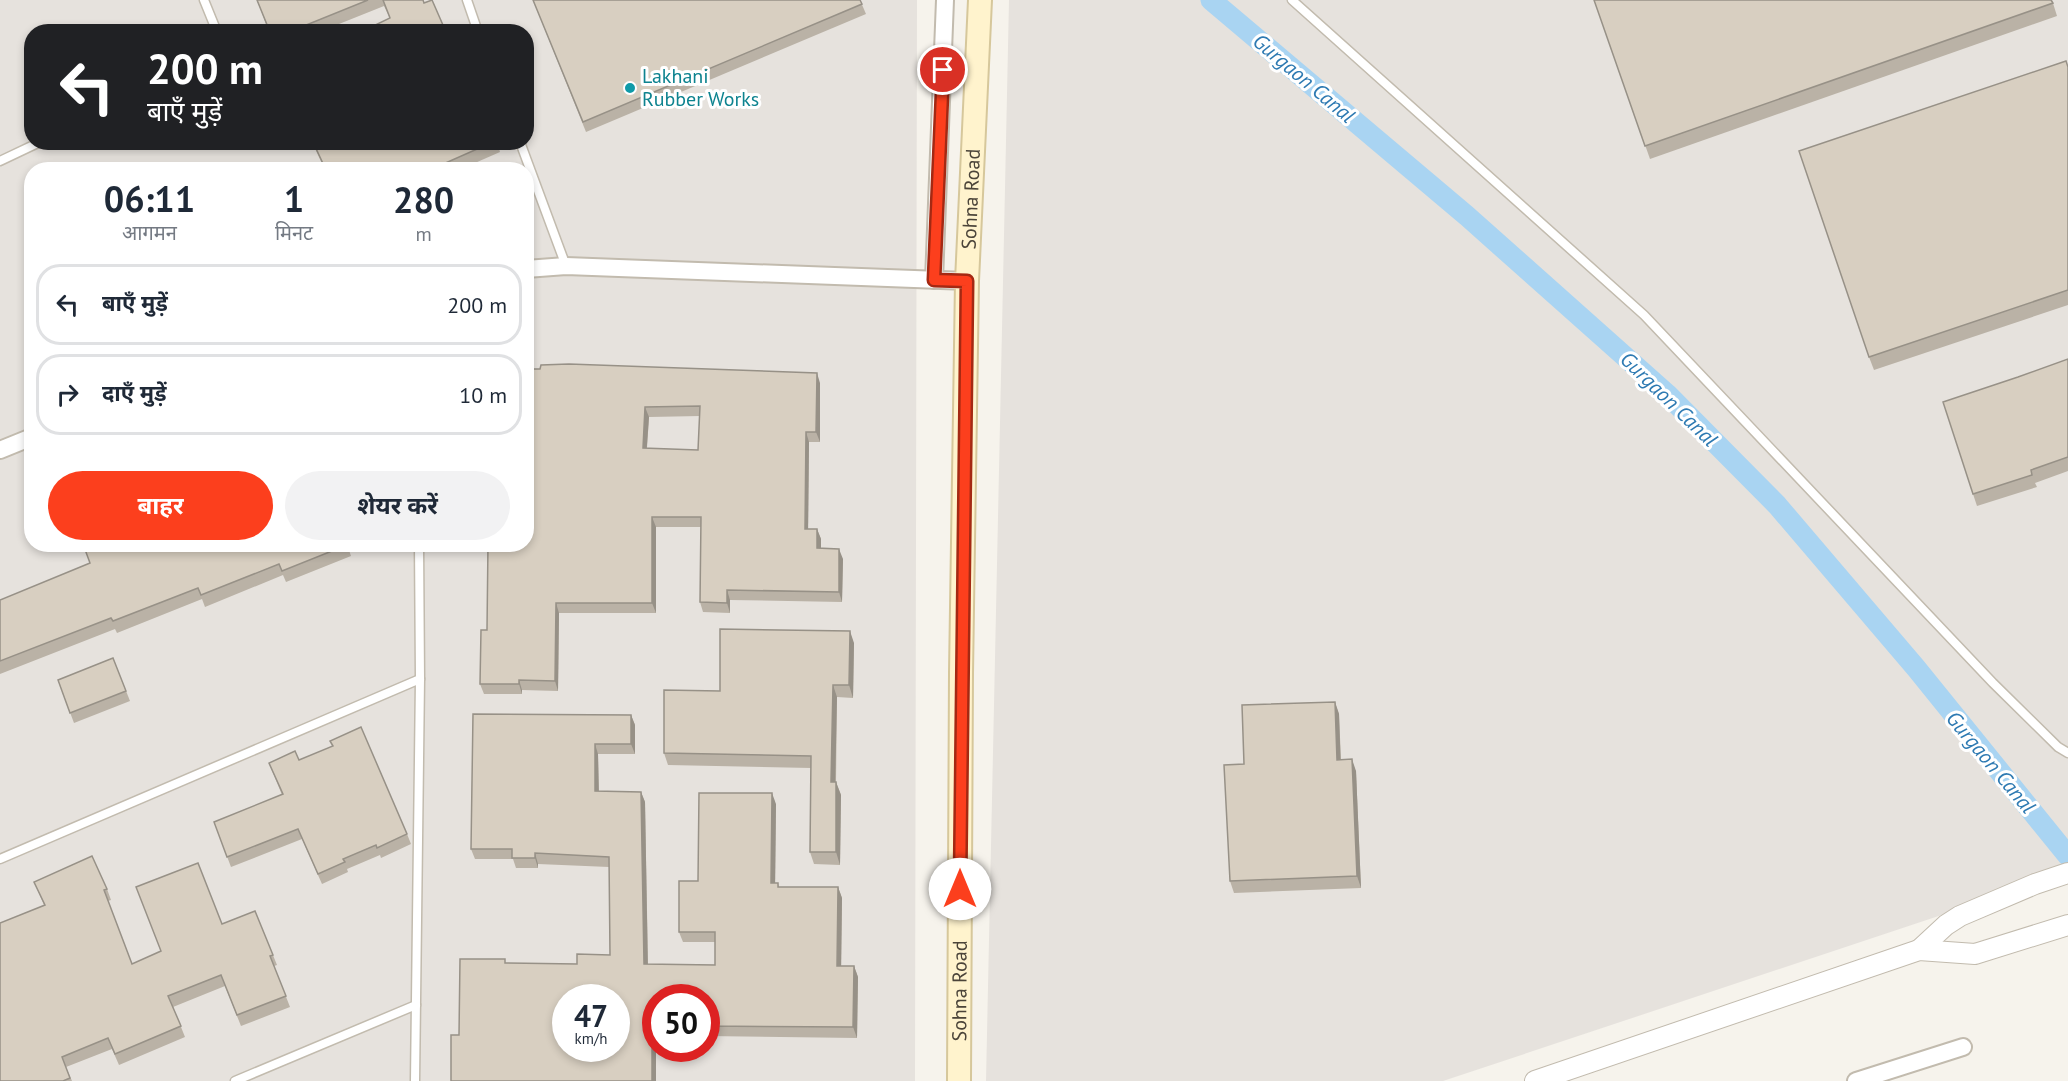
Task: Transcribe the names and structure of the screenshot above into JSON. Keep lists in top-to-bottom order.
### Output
{
  "streets": {
    "main road": ["Sohna Road"]
  },
  "water": ["Gurgaon Canal"],
  "places": ["Lakhani Rubber Works"],
  "page": {
    "turn": ["200 m", "बाएँ मुड़ें"],
    "eta": [
      "06:11",
      "आगमन",
      "1",
      "मिनट",
      "280",
      "m"
    ],
    "list": [
      {
        "name": "बाएँ मुड़ें",
        "value": "200 m"
      },
      {
        "name": "दाएँ मुड़ें",
        "value": "10 m"
      }
    ],
    "buttons": ["बाहर", "शेयर करें"],
    "speed": "47 km/h",
    "limit": "50"
  }
}
